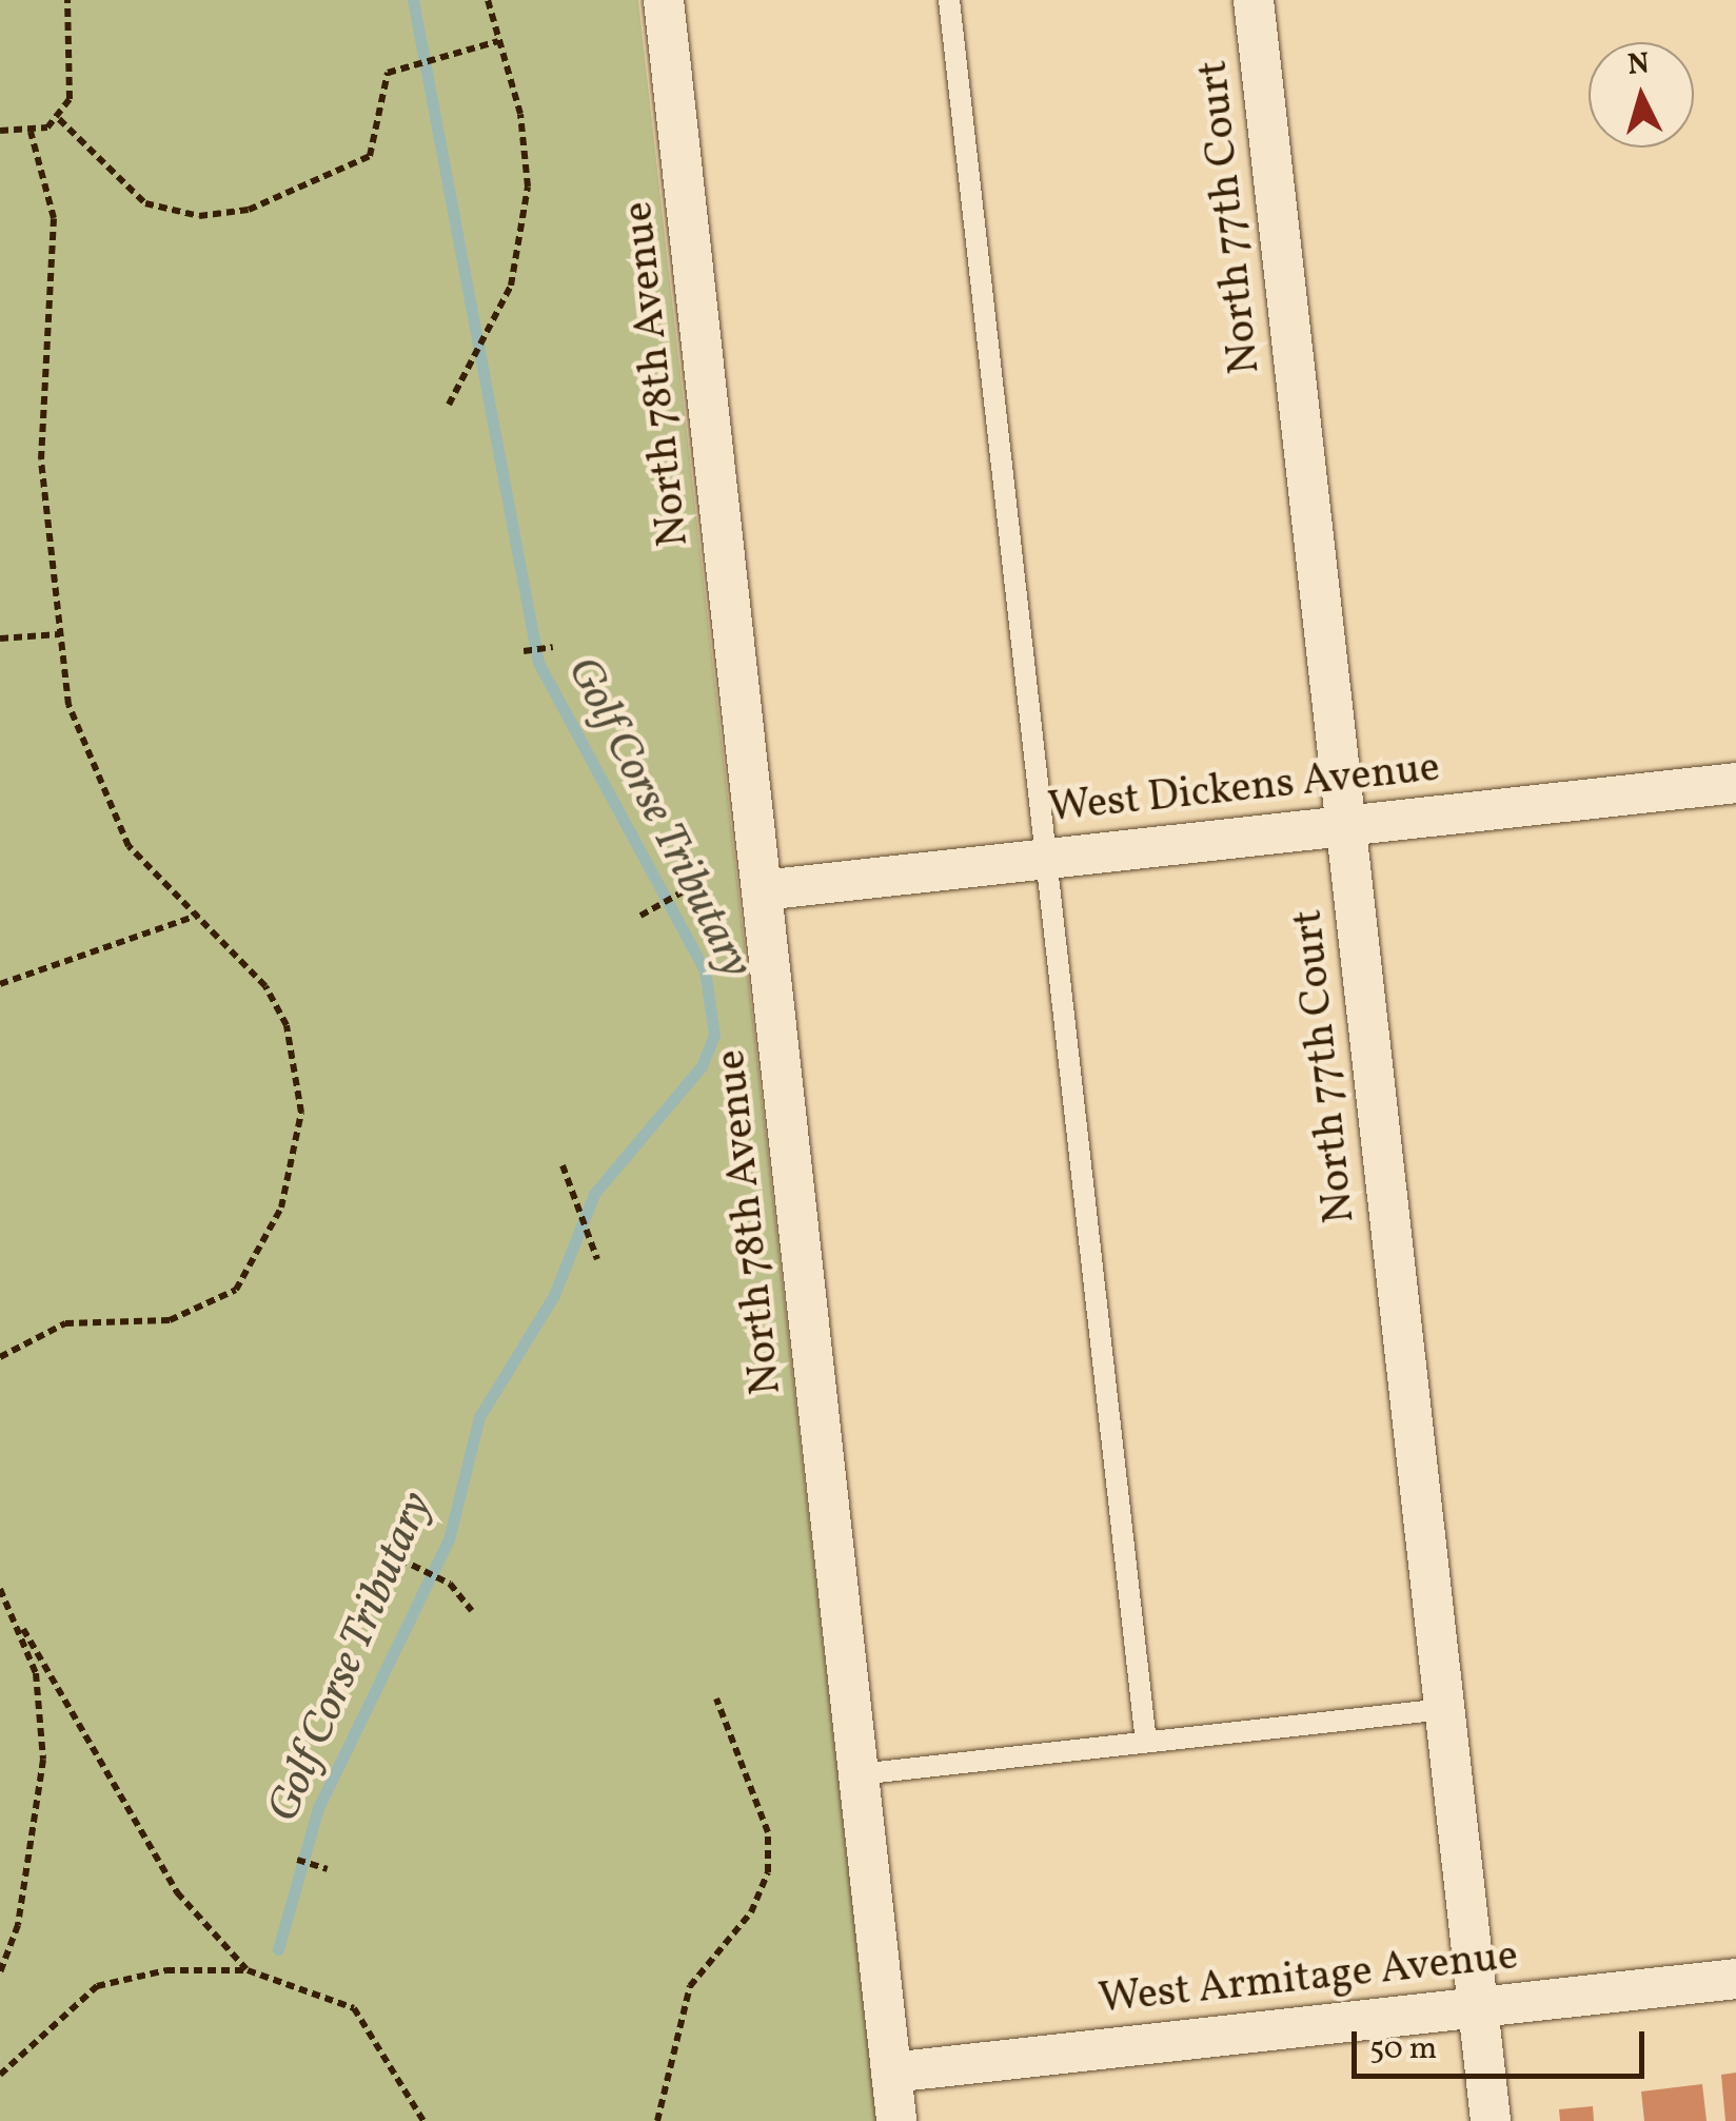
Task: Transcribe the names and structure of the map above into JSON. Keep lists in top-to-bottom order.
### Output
{
  "streets": {
    "street": [
      "North 77th Court",
      "North 78th Avenue",
      "West Dickens Avenue",
      "West Armitage Avenue"
    ]
  },
  "crossings": [
    ["North 77th Court", "West Dickens Avenue"],
    ["North 77th Court", "West Armitage Avenue"],
    ["North 78th Avenue", "West Dickens Avenue"],
    ["North 78th Avenue", "West Armitage Avenue"]
  ],
  "water": ["Golf Corse Tributary"],
  "scale_bar": "50 m",
  "north": "top"
}
